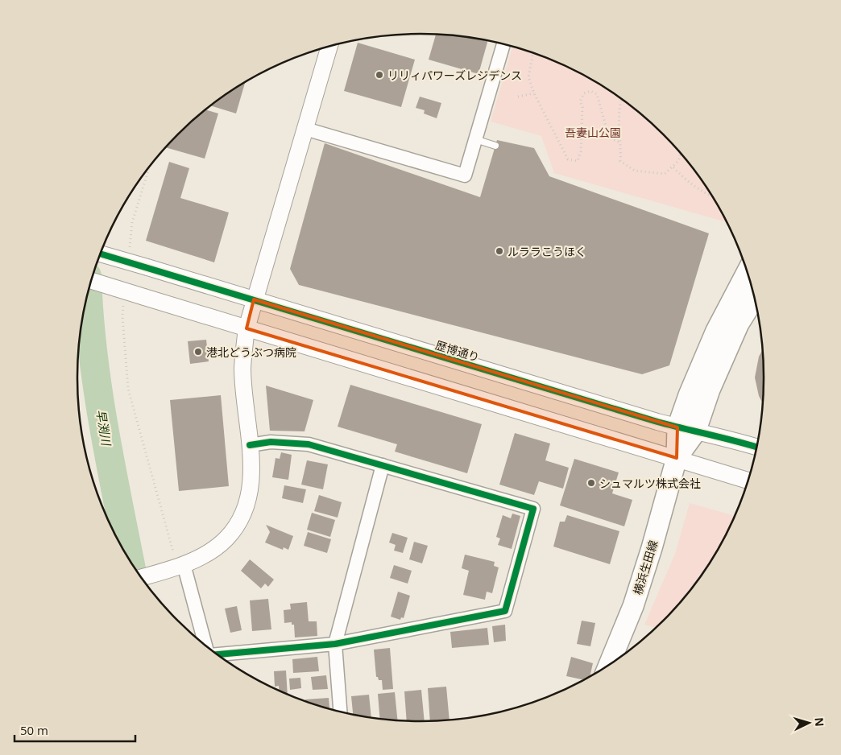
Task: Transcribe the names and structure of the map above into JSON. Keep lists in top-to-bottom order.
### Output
{
  "streets": {
    "main road": ["横浜生田線"],
    "street": ["歴博通り"]
  },
  "crossings": [
    ["歴博通り", "横浜生田線"]
  ],
  "water": ["早渕川"],
  "parks": ["吾妻山公園"],
  "places": [
    "リリィパワーズレジデンス",
    "ルララこうほく",
    "港北どうぶつ病院",
    "シュマルツ株式会社"
  ],
  "scale_bar": "50 m",
  "north": "right"
}
